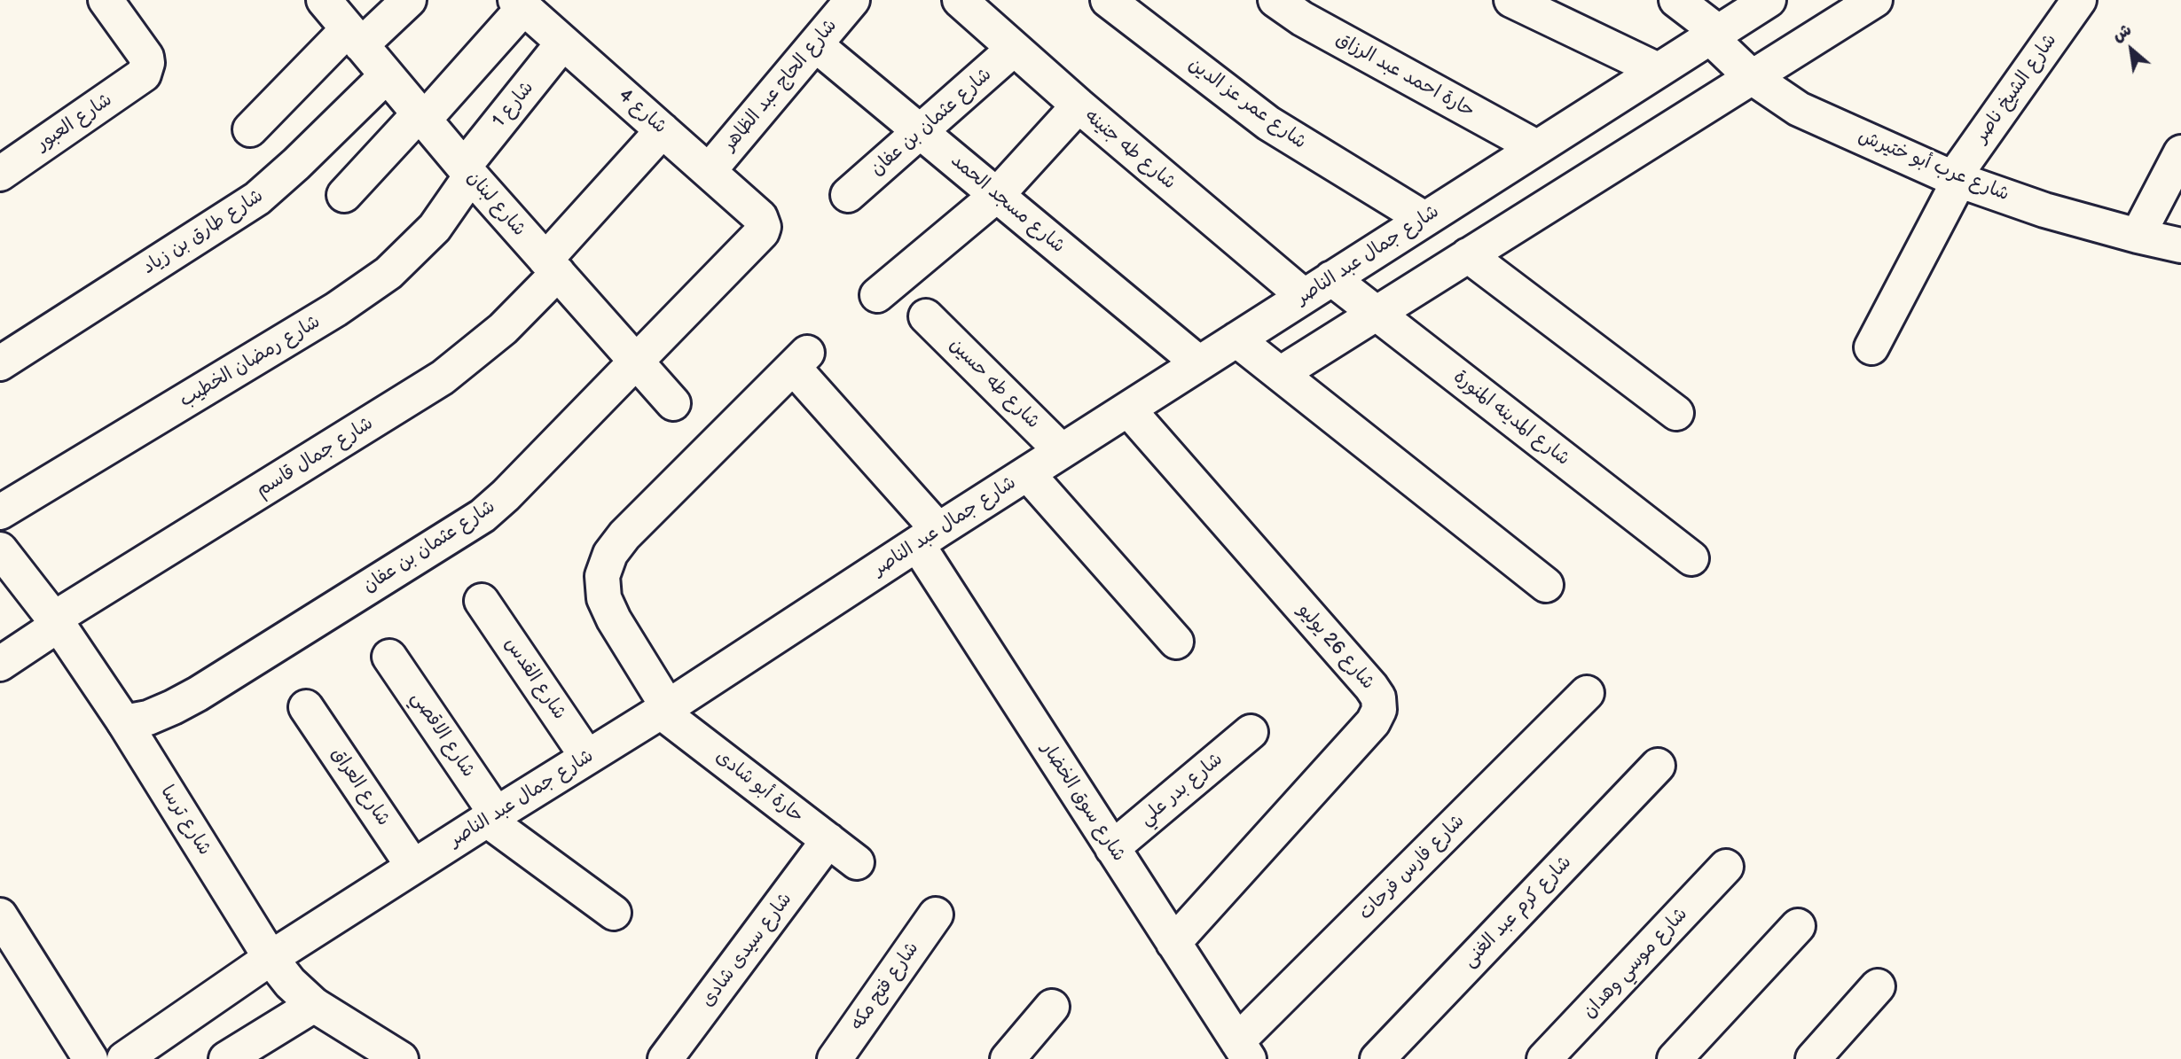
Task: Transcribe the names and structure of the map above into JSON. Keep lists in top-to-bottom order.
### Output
{
  "streets": {
    "street": [
      "حارة احمد عبد الرزاق",
      "شارع الحاج عبد الظاهر",
      "شارع الشيخ ناصر",
      "شارع عمر عز الدين",
      "شارع 1",
      "شارع 4",
      "شارع العبور",
      "شارع عثمان بن عفان",
      "شارع طه جنينه",
      "شارع عرب أبو ختيرش",
      "شارع لبنان",
      "شارع مسجد الحمد",
      "شارع طارق بن زياد",
      "شارع جمال عبد الناصر",
      "شارع رمضان الخطيب",
      "شارع طه حسين",
      "شارع المدينه المنورة",
      "شارع جمال قاسم",
      "شارع 26 يوليو",
      "شارع القدس",
      "شارع الاقصي",
      "شارع العراق",
      "حارة أبو شادى",
      "شارع بدر علي",
      "شارع سوق الخضار",
      "شارع ترسا",
      "شارع فارس فرحات",
      "شارع كرم عبد الغنى",
      "شارع سيدى شادى",
      "شارع موسي وهدان",
      "شارع فتح مكه"
    ]
  },
  "crossings": [
    ["حارة احمد عبد الرزاق", "شارع جمال عبد الناصر"],
    ["شارع الحاج عبد الظاهر", "شارع 4"],
    ["شارع الحاج عبد الظاهر", "شارع مسجد الحمد"],
    ["شارع الشيخ ناصر", "شارع عرب أبو ختيرش"],
    ["شارع عمر عز الدين", "شارع جمال عبد الناصر"],
    ["شارع 1", "شارع 4"],
    ["شارع 1", "شارع لبنان"],
    ["شارع 1", "شارع رمضان الخطيب"],
    ["شارع 4", "شارع عثمان بن عفان"],
    ["شارع 4", "شارع جمال قاسم"],
    ["شارع عثمان بن عفان", "شارع طه جنينه"],
    ["شارع عثمان بن عفان", "شارع لبنان"],
    ["شارع عثمان بن عفان", "شارع مسجد الحمد"],
    ["شارع عثمان بن عفان", "شارع ترسا"],
    ["شارع طه جنينه", "شارع جمال عبد الناصر"],
    ["شارع طه جنينه", "شارع المدينه المنورة"],
    ["شارع عرب أبو ختيرش", "شارع جمال عبد الناصر"],
    ["شارع لبنان", "شارع طارق بن زياد"],
    ["شارع لبنان", "شارع رمضان الخطيب"],
    ["شارع لبنان", "شارع جمال قاسم"],
    ["شارع مسجد الحمد", "شارع جمال عبد الناصر"],
    ["شارع جمال عبد الناصر", "شارع طه حسين"],
    ["شارع جمال عبد الناصر", "شارع المدينه المنورة"],
    ["شارع جمال عبد الناصر", "شارع 26 يوليو"],
    ["شارع جمال عبد الناصر", "شارع القدس"],
    ["شارع جمال عبد الناصر", "شارع الاقصي"],
    ["شارع جمال عبد الناصر", "شارع العراق"],
    ["شارع جمال عبد الناصر", "حارة أبو شادى"],
    ["شارع جمال عبد الناصر", "شارع سوق الخضار"],
    ["شارع جمال عبد الناصر", "شارع ترسا"],
    ["شارع جمال قاسم", "شارع ترسا"],
    ["شارع 26 يوليو", "شارع سوق الخضار"],
    ["حارة أبو شادى", "شارع سوق الخضار"],
    ["حارة أبو شادى", "شارع سيدى شادى"],
    ["شارع بدر علي", "شارع سوق الخضار"],
    ["شارع سوق الخضار", "شارع فارس فرحات"]
  ],
  "north": "top left"
}
